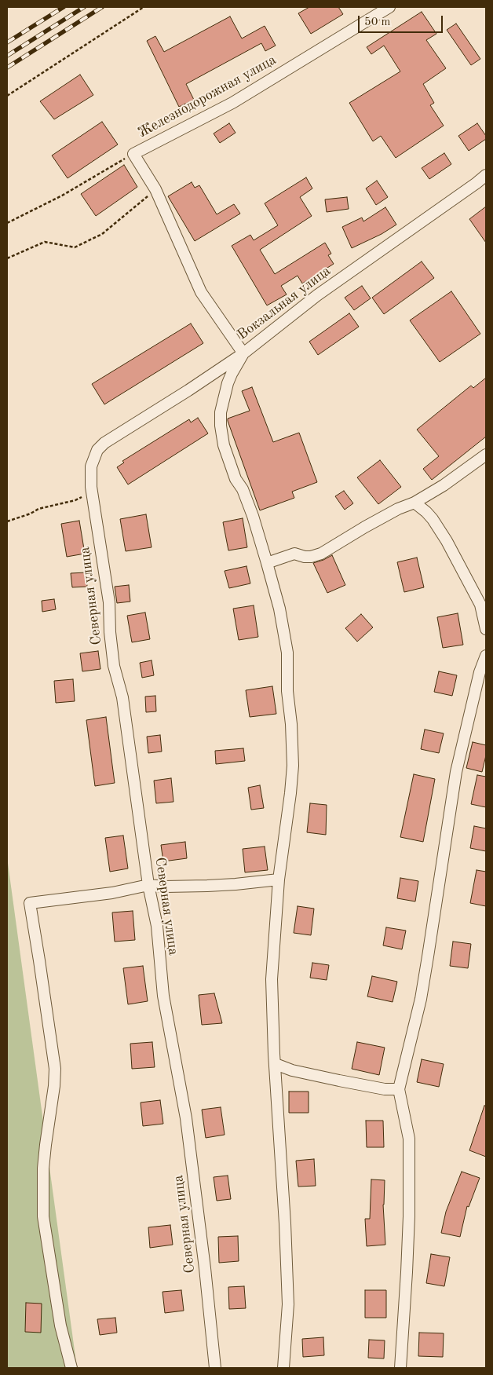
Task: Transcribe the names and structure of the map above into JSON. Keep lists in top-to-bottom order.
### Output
{
  "streets": {
    "street": ["Железнодорожная улица", "Вокзальная улица", "Северная улица"]
  },
  "crossings": [
    ["Железнодорожная улица", "Вокзальная улица"],
    ["Вокзальная улица", "Северная улица"]
  ],
  "scale_bar": "50 m"
}
